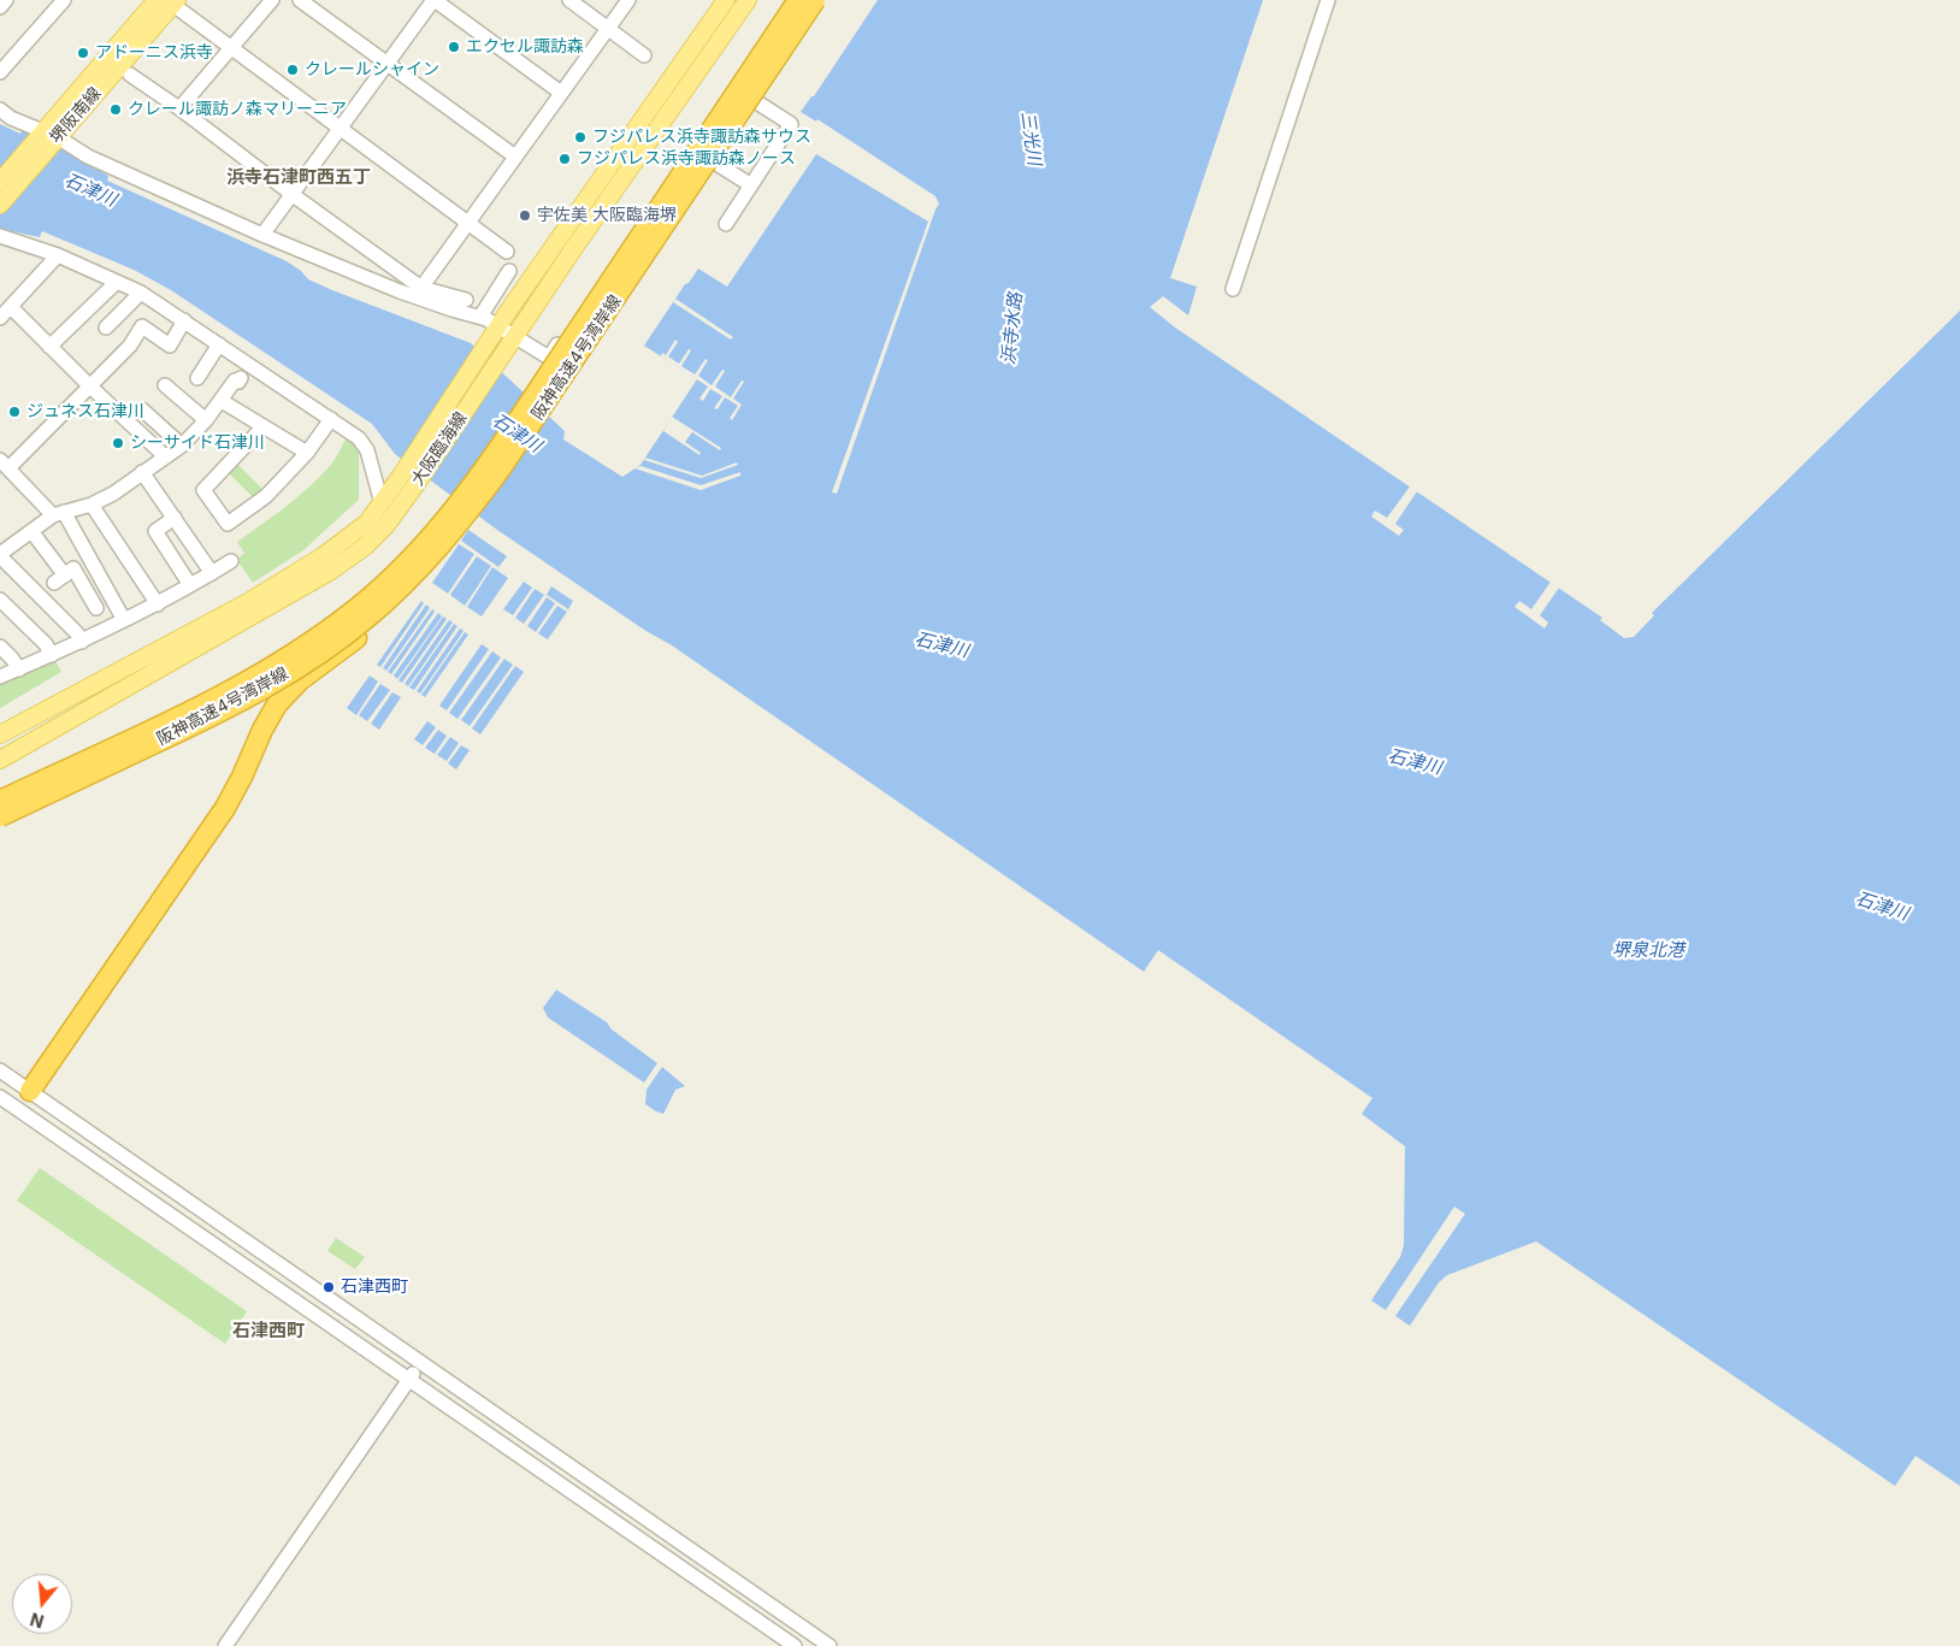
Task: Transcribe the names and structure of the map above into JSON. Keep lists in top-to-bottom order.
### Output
{
  "streets": {
    "highway": ["阪神高速4号湾岸線"],
    "main road": ["堺阪南線", "大阪臨海線"]
  },
  "districts": ["浜寺石津町西五丁", "石津西町"],
  "water": [
    "三光川",
    "石津川",
    "浜寺水路",
    "堺泉北港"
  ],
  "places": [
    "エクセル諏訪森",
    "アドーニス浜寺",
    "クレールシャイン",
    "クレール諏訪ノ森マリーニア",
    "フジパレス浜寺諏訪森サウス",
    "フジパレス浜寺諏訪森ノース",
    "宇佐美 大阪臨海堺",
    "ジュネス石津川",
    "シーサイド石津川",
    "石津西町"
  ],
  "north": "bottom"
}
